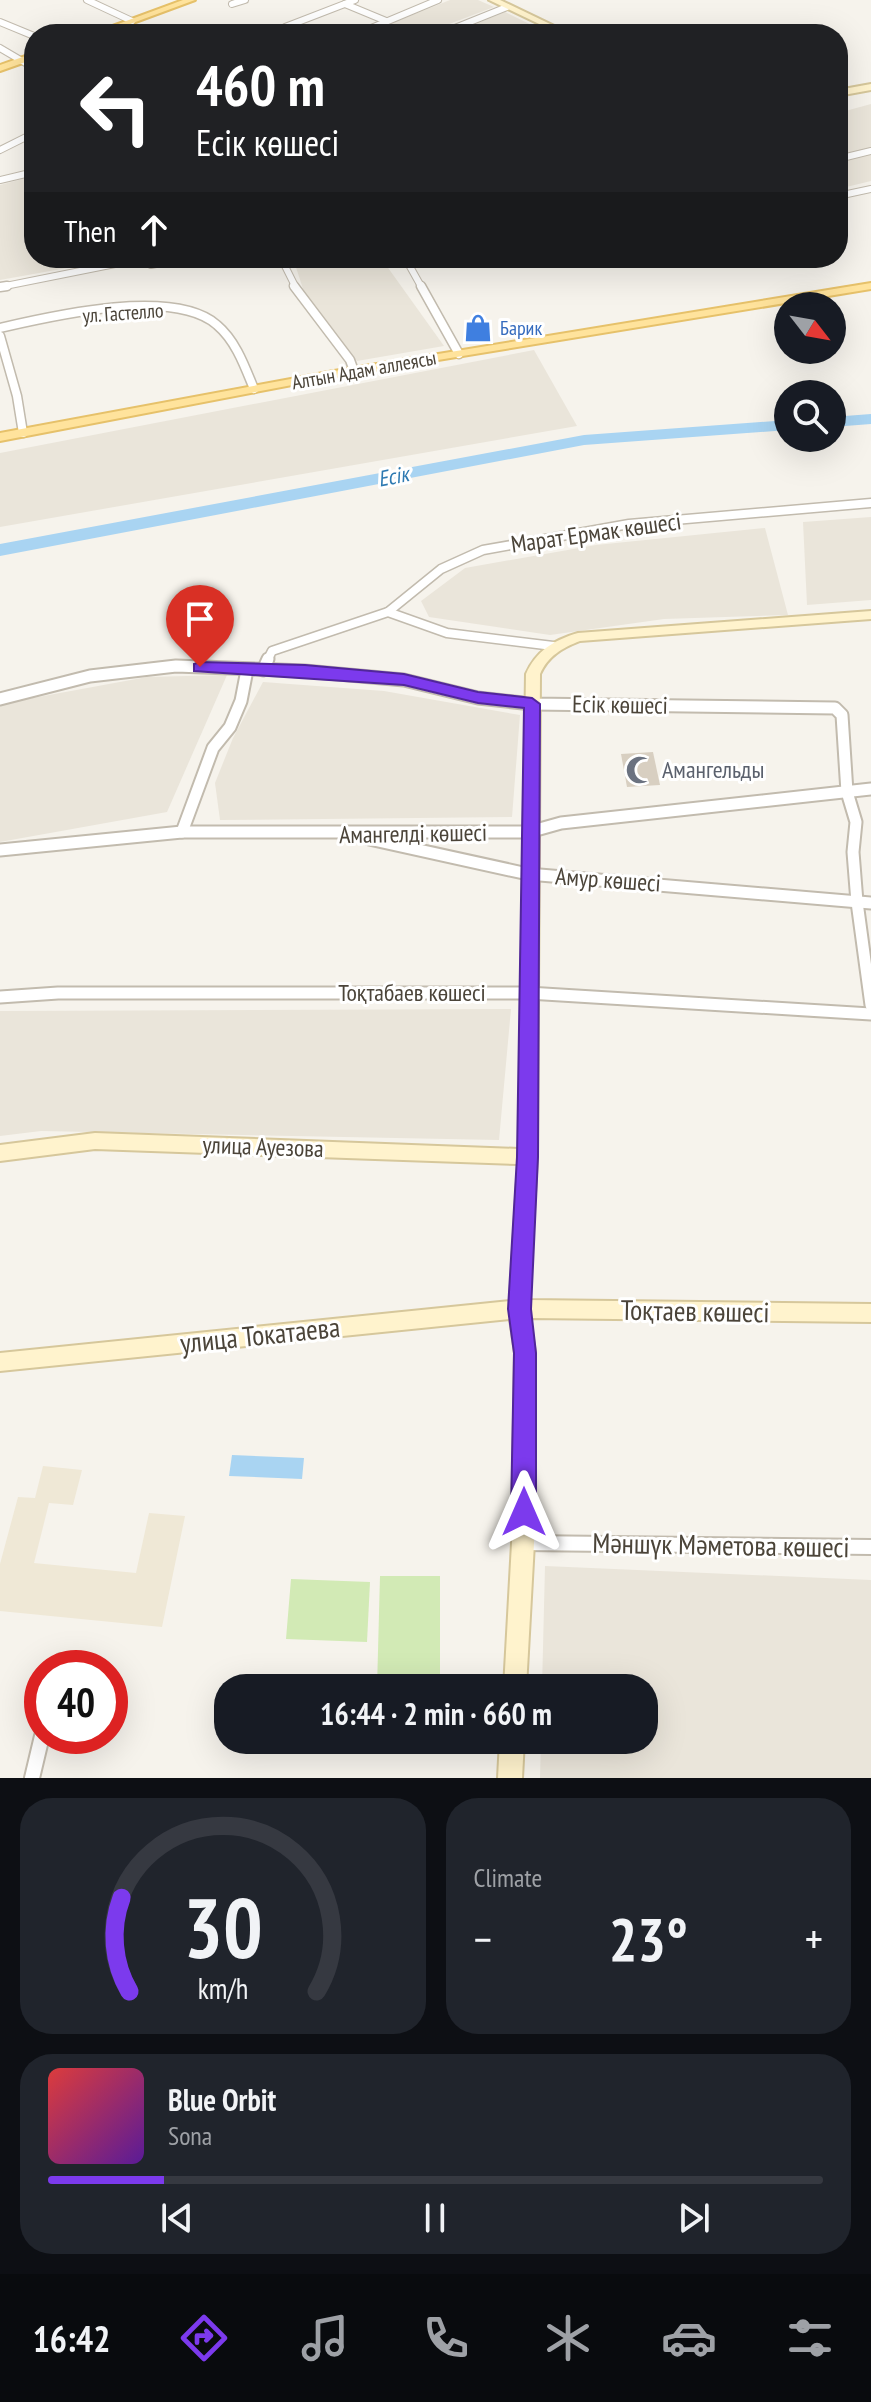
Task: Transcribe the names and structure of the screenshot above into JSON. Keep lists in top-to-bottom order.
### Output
{
  "streets": {
    "main road": ["Алтын Адам аллеясы"],
    "street": [
      "ул. Гастелло",
      "Марат Ермак көшесі",
      "Есік көшесі",
      "Амангелді көшесі",
      "Амур көшесі",
      "Тоқтабаев көшесі",
      "улица Ауезова",
      "Тоқтаев көшесі",
      "улица Токатаева",
      "Мәншүк Мәметова көшесі"
    ]
  },
  "crossings": [
    ["ул. Гастелло", "Алтын Адам аллеясы"],
    ["Есік көшесі", "Амангелді көшесі"],
    ["Амангелді көшесі", "Амур көшесі"],
    ["Тоқтаев көшесі", "улица Токатаева"]
  ],
  "water": ["Есік"],
  "places": {
    "shop": ["Барик"],
    "mosque": ["Амангельды"]
  },
  "north": "bottom right",
  "page": {
    "turn": ["460 m", "Есік көшесі"],
    "then": "Then",
    "limit": "40",
    "trip": "16:44 · 2 min · 660 m",
    "tile": "Climate",
    "heat": ["−", "23°", "+"],
    "song": ["Blue Orbit", "Sona"],
    "tabs": "16:42",
    "gauge": ["30", "km/h"]
  }
}
